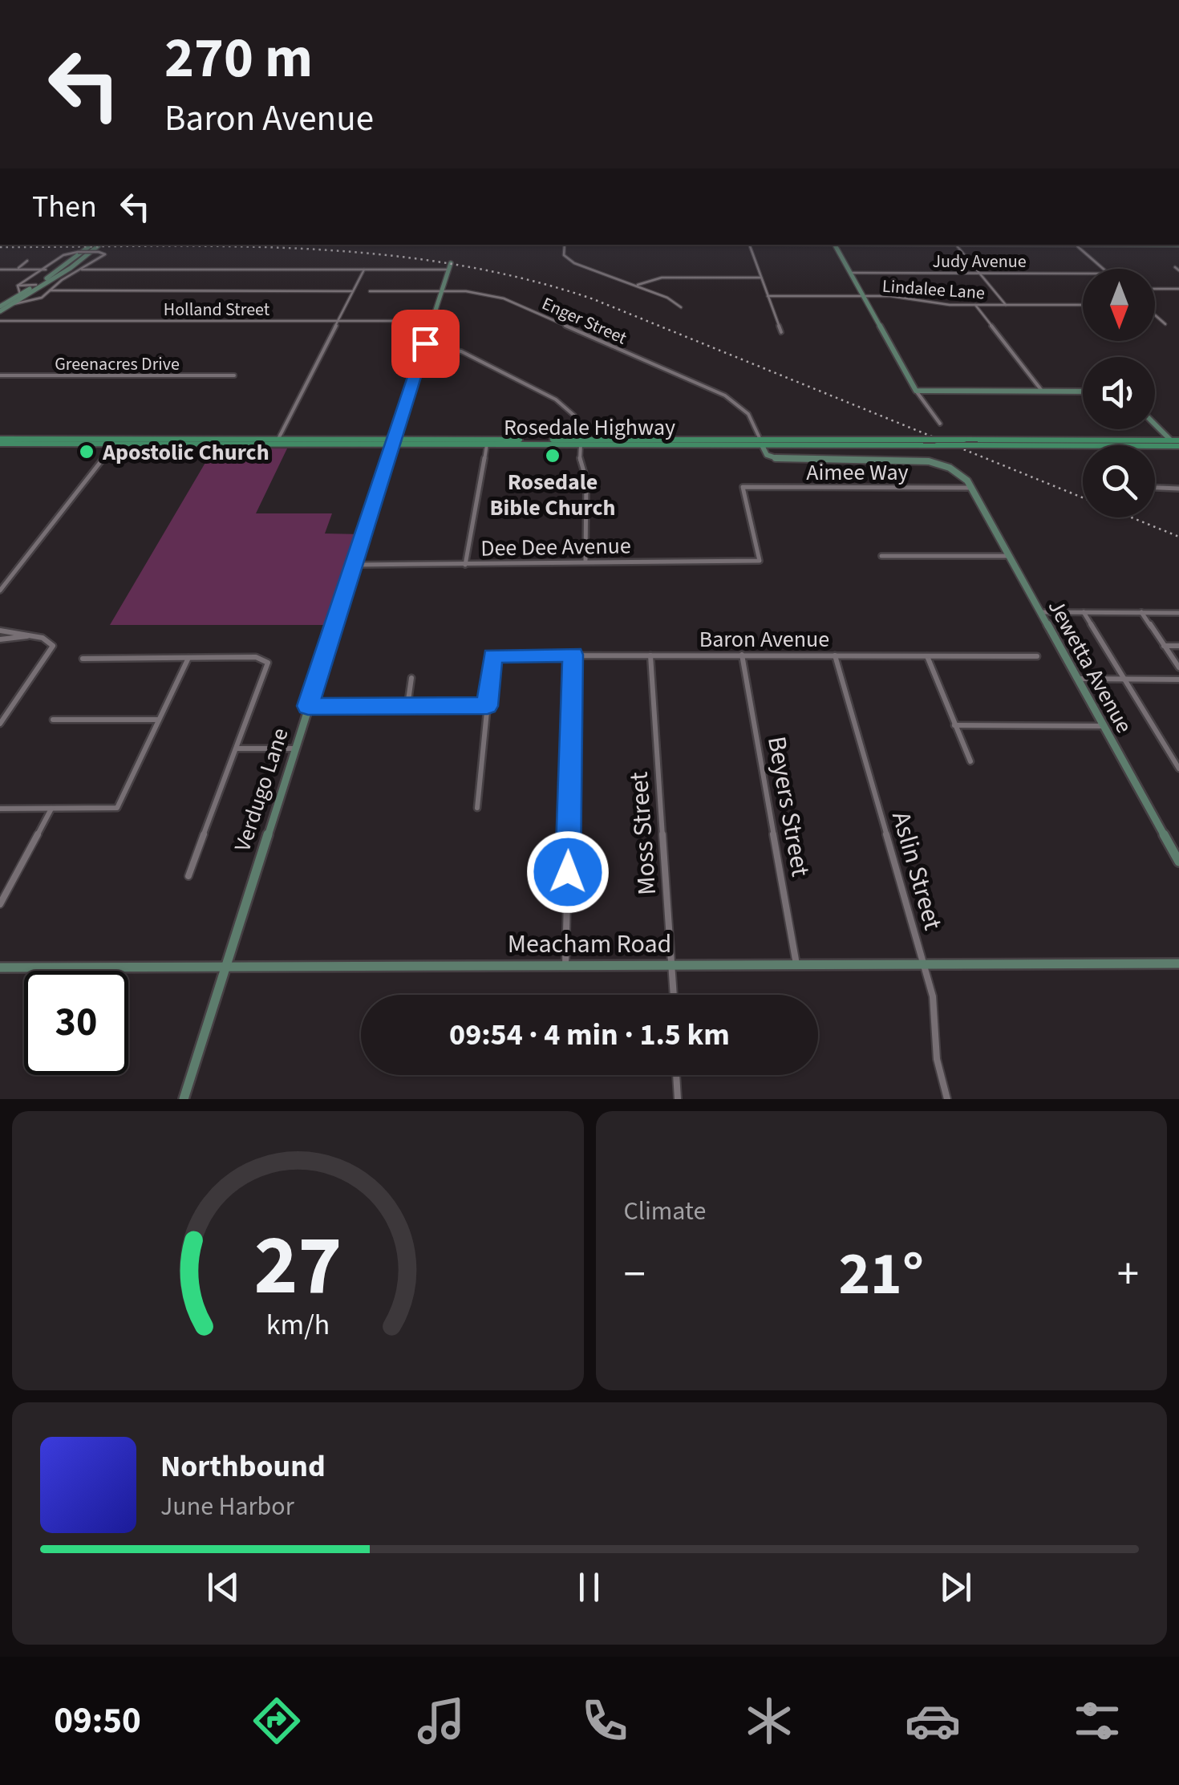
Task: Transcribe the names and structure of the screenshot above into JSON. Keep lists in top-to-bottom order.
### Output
{
  "streets": {
    "main road": ["Rosedale Highway"],
    "street": [
      "Judy Avenue",
      "Lindalee Lane",
      "Holland Street",
      "Enger Street",
      "Greenacres Drive",
      "Aimee Way",
      "Dee Dee Avenue",
      "Baron Avenue",
      "Jewetta Avenue",
      "Verdugo Lane",
      "Beyers Street",
      "Moss Street",
      "Aslin Street",
      "Meacham Road"
    ]
  },
  "crossings": [
    ["Holland Street", "Verdugo Lane"],
    ["Enger Street", "Rosedale Highway"],
    ["Enger Street", "Verdugo Lane"],
    ["Rosedale Highway", "Verdugo Lane"],
    ["Aimee Way", "Dee Dee Avenue"],
    ["Aimee Way", "Jewetta Avenue"],
    ["Dee Dee Avenue", "Verdugo Lane"],
    ["Baron Avenue", "Beyers Street"],
    ["Baron Avenue", "Moss Street"],
    ["Baron Avenue", "Aslin Street"],
    ["Verdugo Lane", "Meacham Road"],
    ["Beyers Street", "Meacham Road"],
    ["Moss Street", "Meacham Road"],
    ["Aslin Street", "Meacham Road"]
  ],
  "places": ["Apostolic Church", "Rosedale Bible Church"],
  "north": "bottom",
  "page": {
    "turn": ["270 m", "Baron Avenue"],
    "then": "Then",
    "limit": "30",
    "trip": "09:54 · 4 min · 1.5 km",
    "tile": "Climate",
    "heat": ["−", "21°", "+"],
    "song": ["Northbound", "June Harbor"],
    "tabs": "09:50",
    "gauge": ["27", "km/h"]
  }
}
